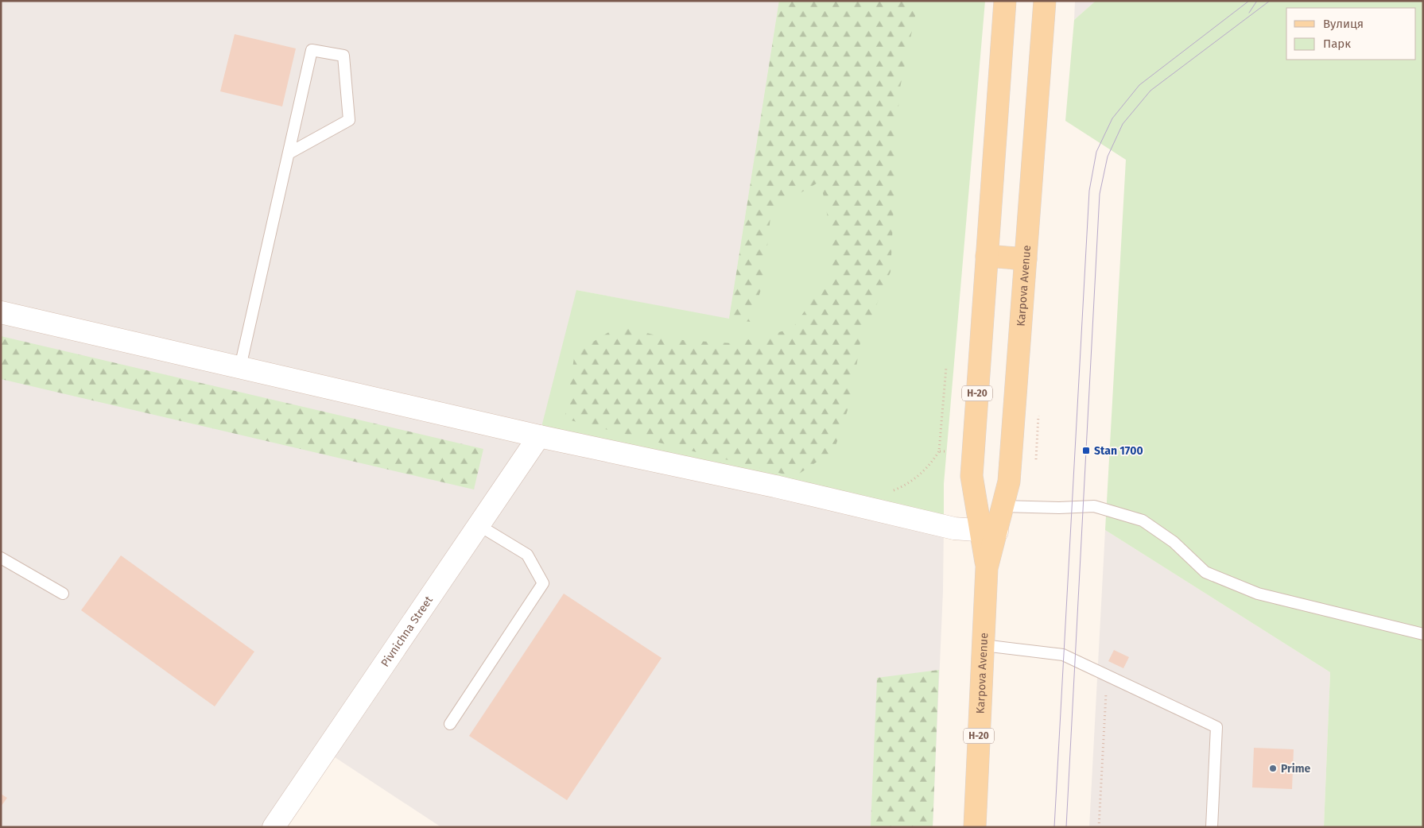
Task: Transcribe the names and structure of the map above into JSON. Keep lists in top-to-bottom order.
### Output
{
  "streets": {
    "main road": ["Karpova Avenue", "Н-20"],
    "street": ["Pivnichna Street"]
  },
  "places": {
    "transit": ["Stan 1700"],
    "other": ["Prime"]
  },
  "legend": ["Вулиця", "Парк"]
}
